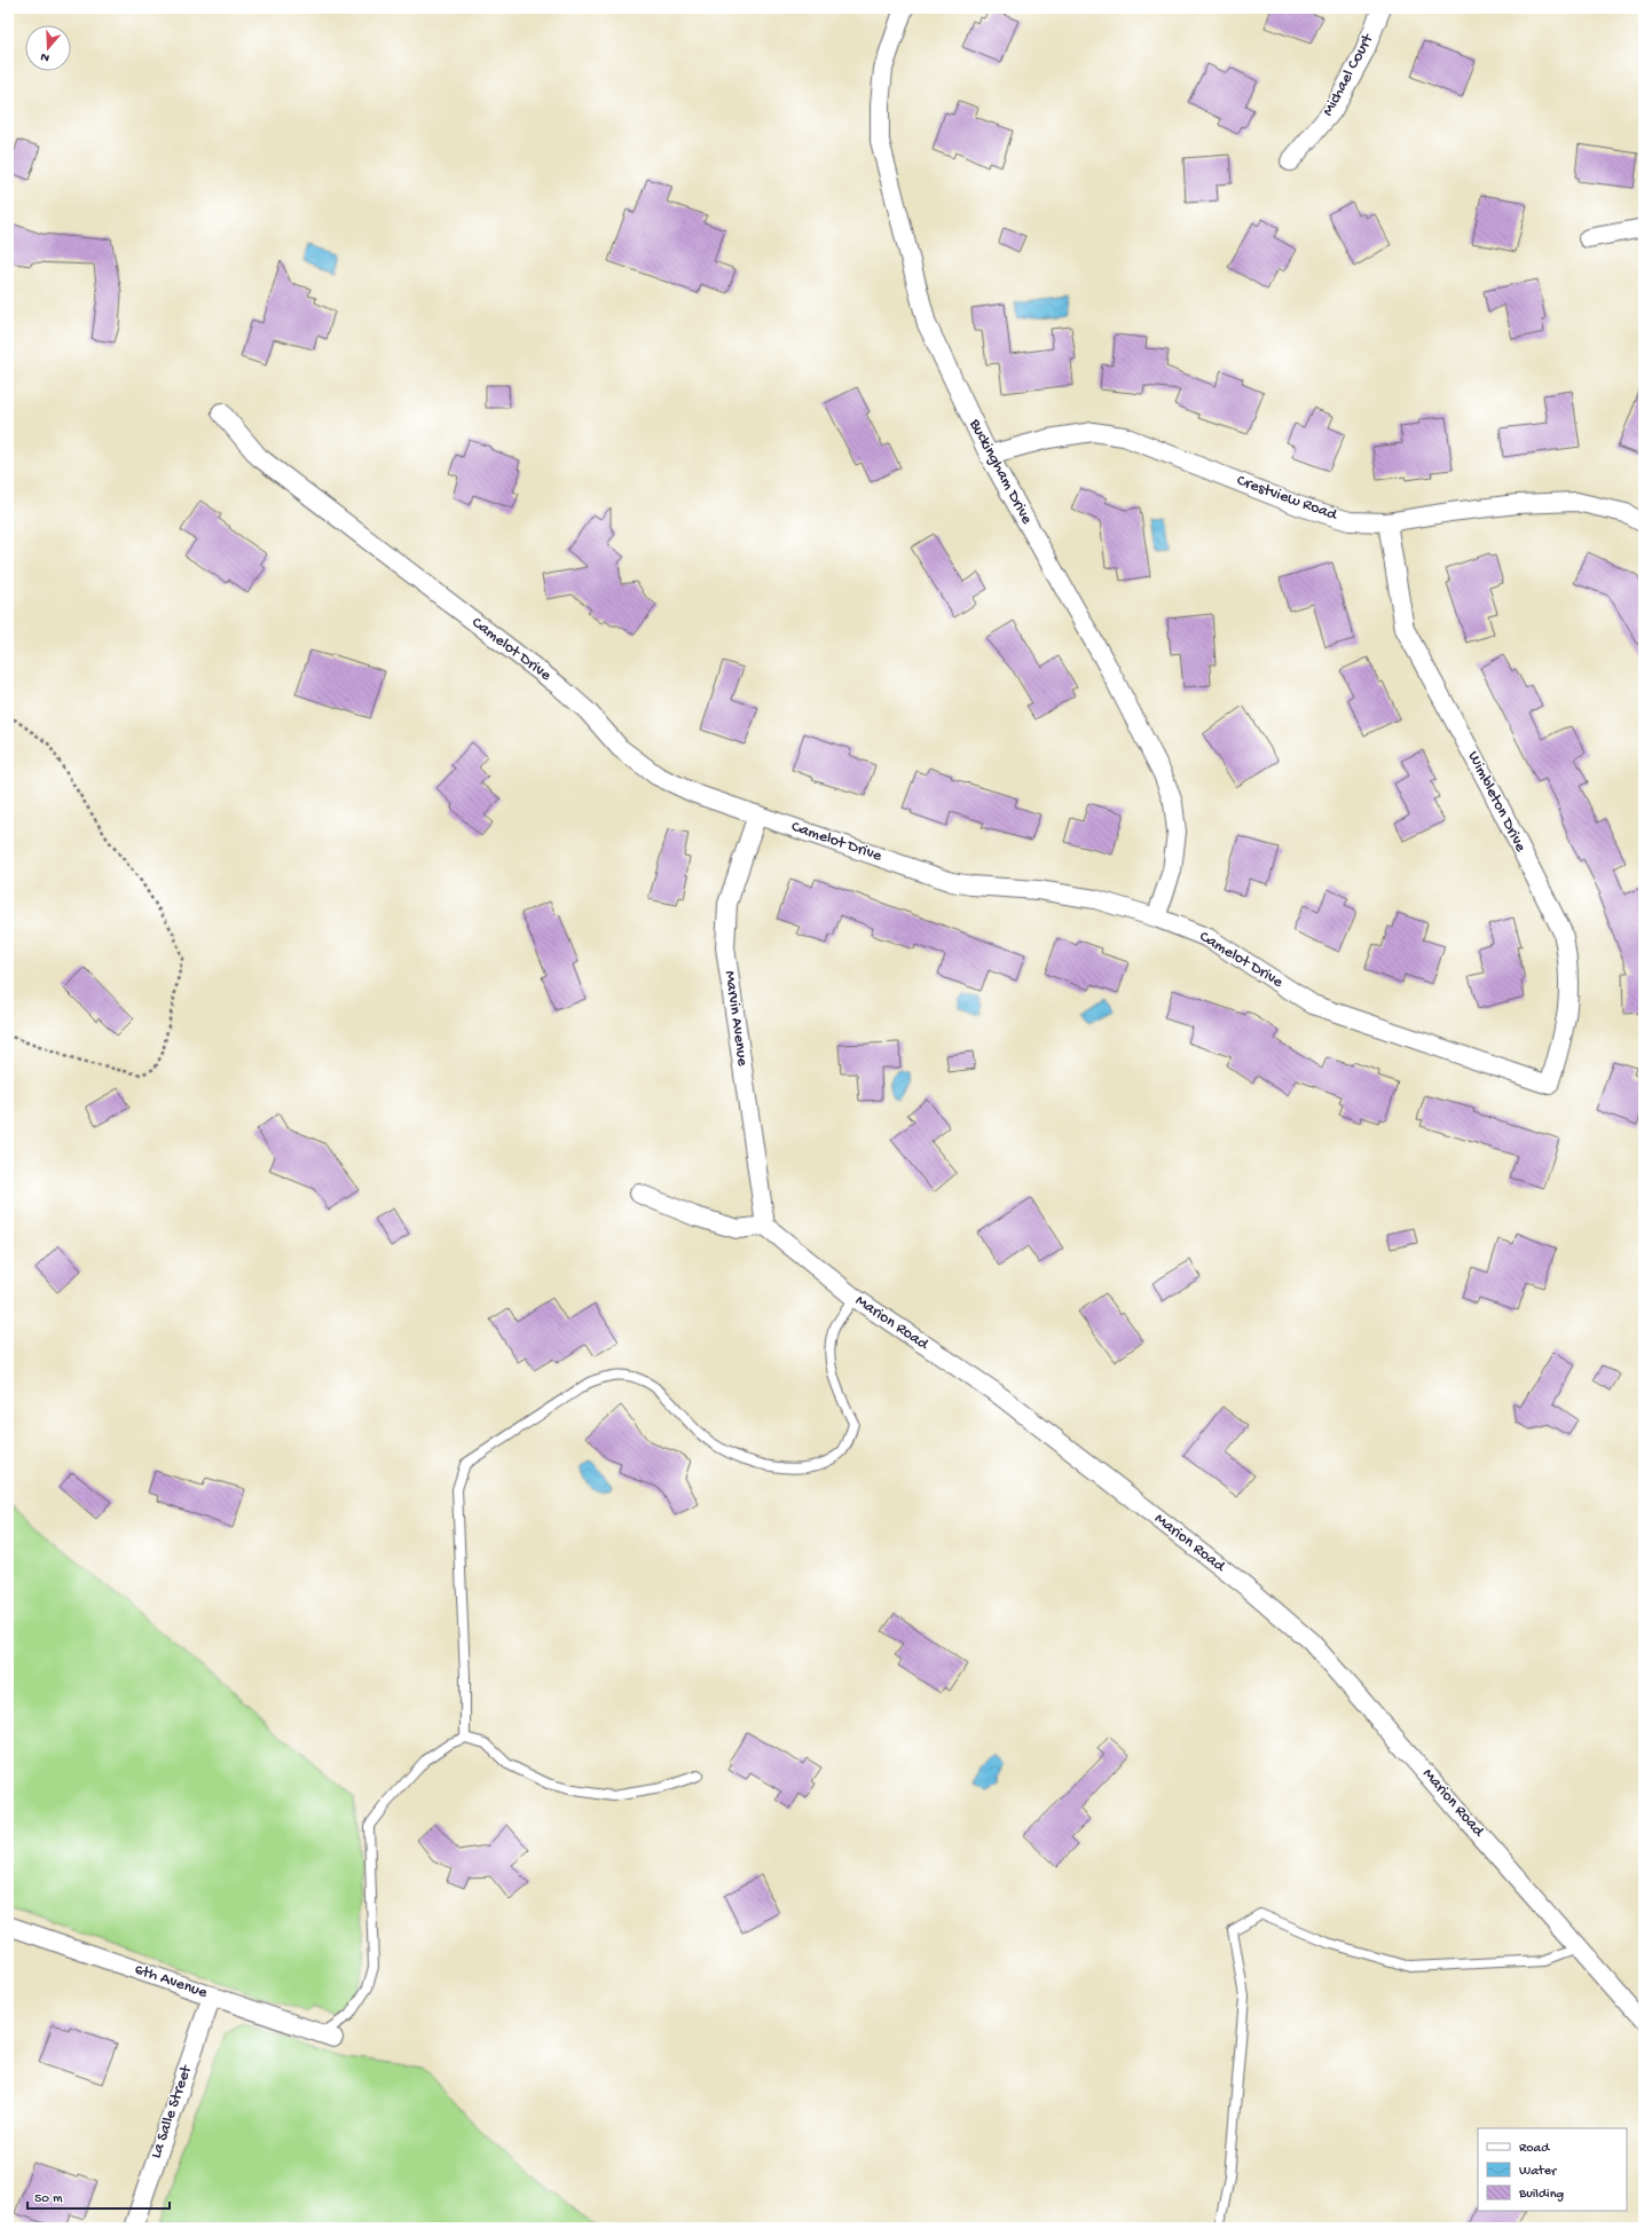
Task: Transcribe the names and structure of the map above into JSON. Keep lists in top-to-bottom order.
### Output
{
  "streets": {
    "street": [
      "Michael Court",
      "Buckingham Drive",
      "Crestview Road",
      "Camelot Drive",
      "Wimbleton Drive",
      "Marvin Avenue",
      "Marion Road",
      "6th Avenue",
      "La Salle Street"
    ]
  },
  "crossings": [
    ["Buckingham Drive", "Crestview Road"],
    ["Buckingham Drive", "Camelot Drive"],
    ["Crestview Road", "Wimbleton Drive"],
    ["Camelot Drive", "Wimbleton Drive"],
    ["Camelot Drive", "Marvin Avenue"],
    ["Marvin Avenue", "Marion Road"],
    ["6th Avenue", "La Salle Street"]
  ],
  "legend": ["Road", "Water", "Building"],
  "scale_bar": "50 m",
  "north": "bottom"
}
